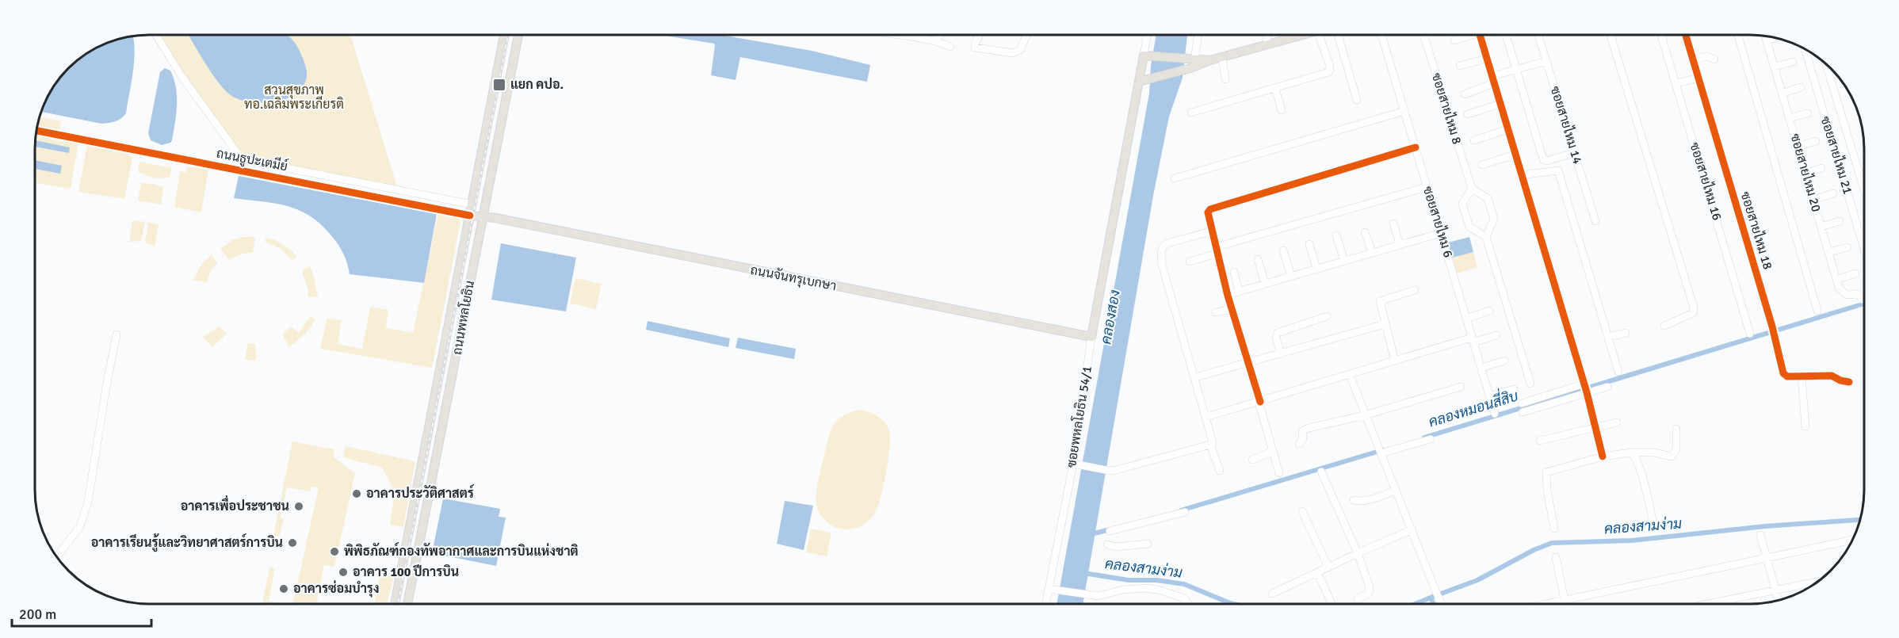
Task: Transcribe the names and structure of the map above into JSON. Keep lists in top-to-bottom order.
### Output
{
  "streets": {
    "main road": ["ถนนจันทรุเบกษา", "ถนนพหลโยธิน", "ซอยพหลโยธิน 54/1"],
    "street": [
      "ซอยสายไหม 8",
      "ซอยสายไหม 14",
      "ซอยสายไหม 21",
      "ถนนธูปะเตมีย์",
      "ซอยสายไหม 20",
      "ซอยสายไหม 16",
      "ซอยสายไหม 6",
      "ซอยสายไหม 18"
    ]
  },
  "crossings": [
    ["ถนนธูปะเตมีย์", "ถนนจันทรุเบกษา"],
    ["ถนนธูปะเตมีย์", "ถนนพหลโยธิน"],
    ["ถนนจันทรุเบกษา", "ถนนพหลโยธิน"],
    ["ถนนจันทรุเบกษา", "ซอยพหลโยธิน 54/1"]
  ],
  "water": ["คลองสอง", "คลองหมอนสี่สิบ", "คลองสามง่าม"],
  "parks": ["สวนสุขภาพ ทอ.เฉลิมพระเกียรติ"],
  "places": {
    "transit": ["แยก คปอ."],
    "other": [
      "อาคารประวัติศาสตร์",
      "อาคารเพื่อประชาชน",
      "อาคารเรียนรู้และวิทยาศาสตร์การบิน",
      "พิพิธภัณฑ์กองทัพอากาศและการบินแห่งชาติ",
      "อาคาร 100 ปีการบิน",
      "อาคารซ่อมบำรุง"
    ]
  },
  "scale_bar": "200 m"
}
